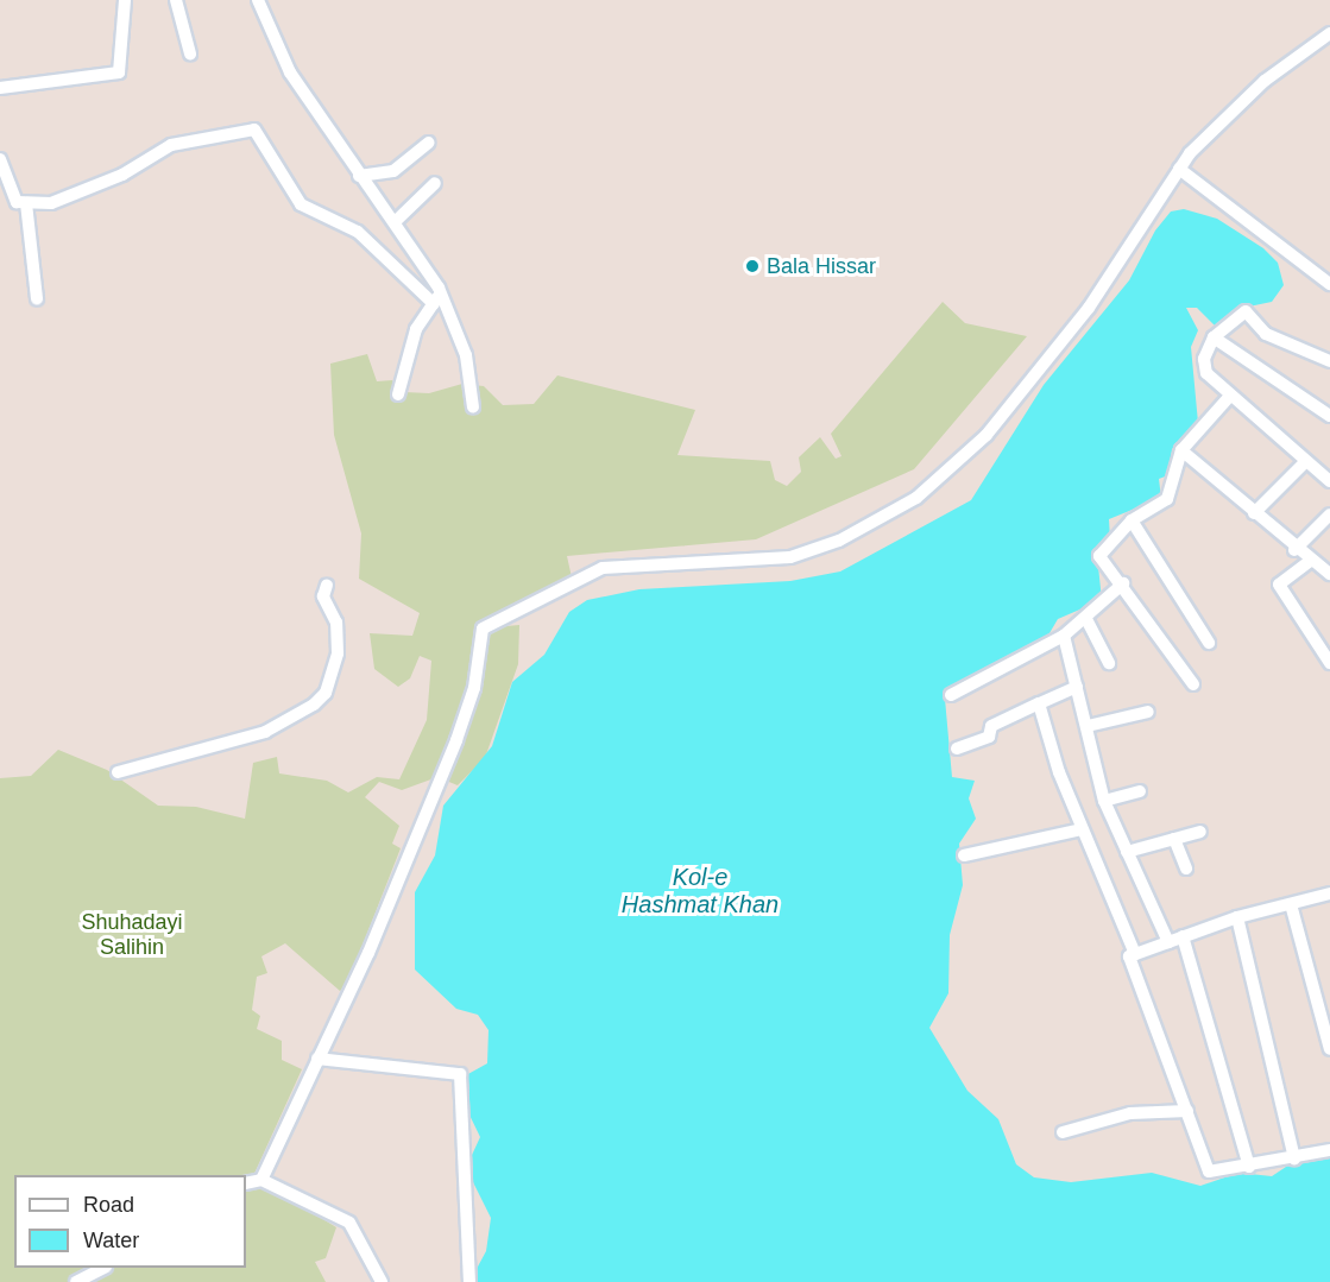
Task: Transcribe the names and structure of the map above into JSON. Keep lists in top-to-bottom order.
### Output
{
  "water": ["Kol-e Hashmat Khan"],
  "parks": ["Shuhadayi Salihin"],
  "places": ["Bala Hissar"],
  "legend": ["Road", "Water"]
}
